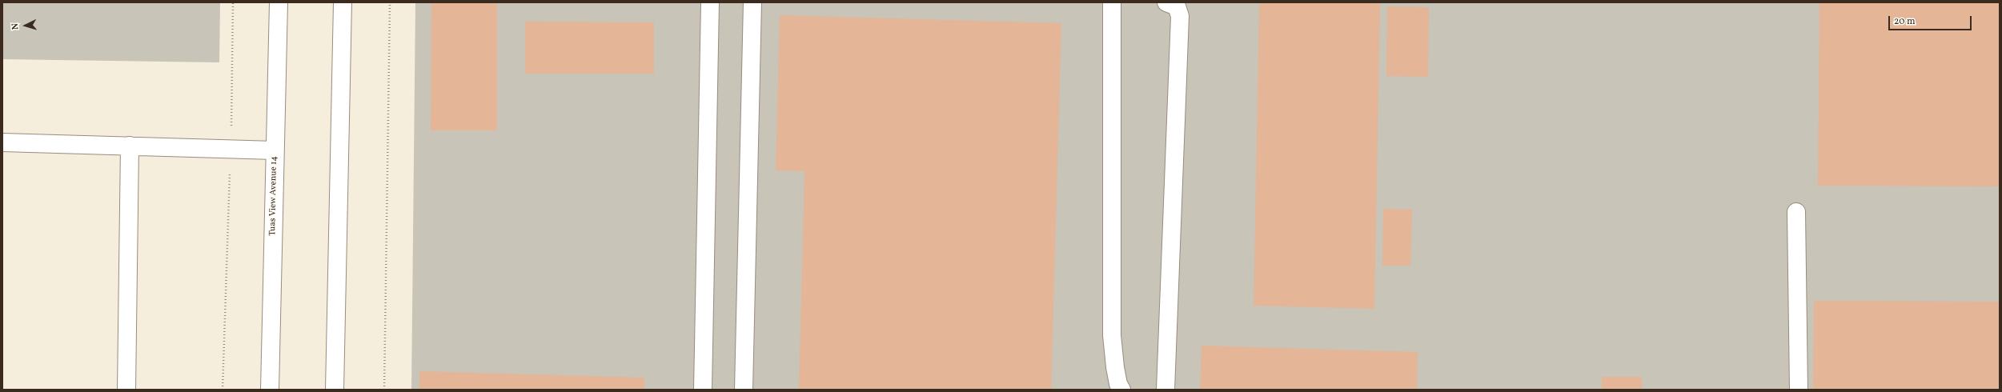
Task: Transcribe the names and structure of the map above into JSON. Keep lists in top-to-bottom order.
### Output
{
  "streets": {
    "street": ["Tuas View Avenue 14"]
  },
  "scale_bar": "20 m",
  "north": "left"
}
